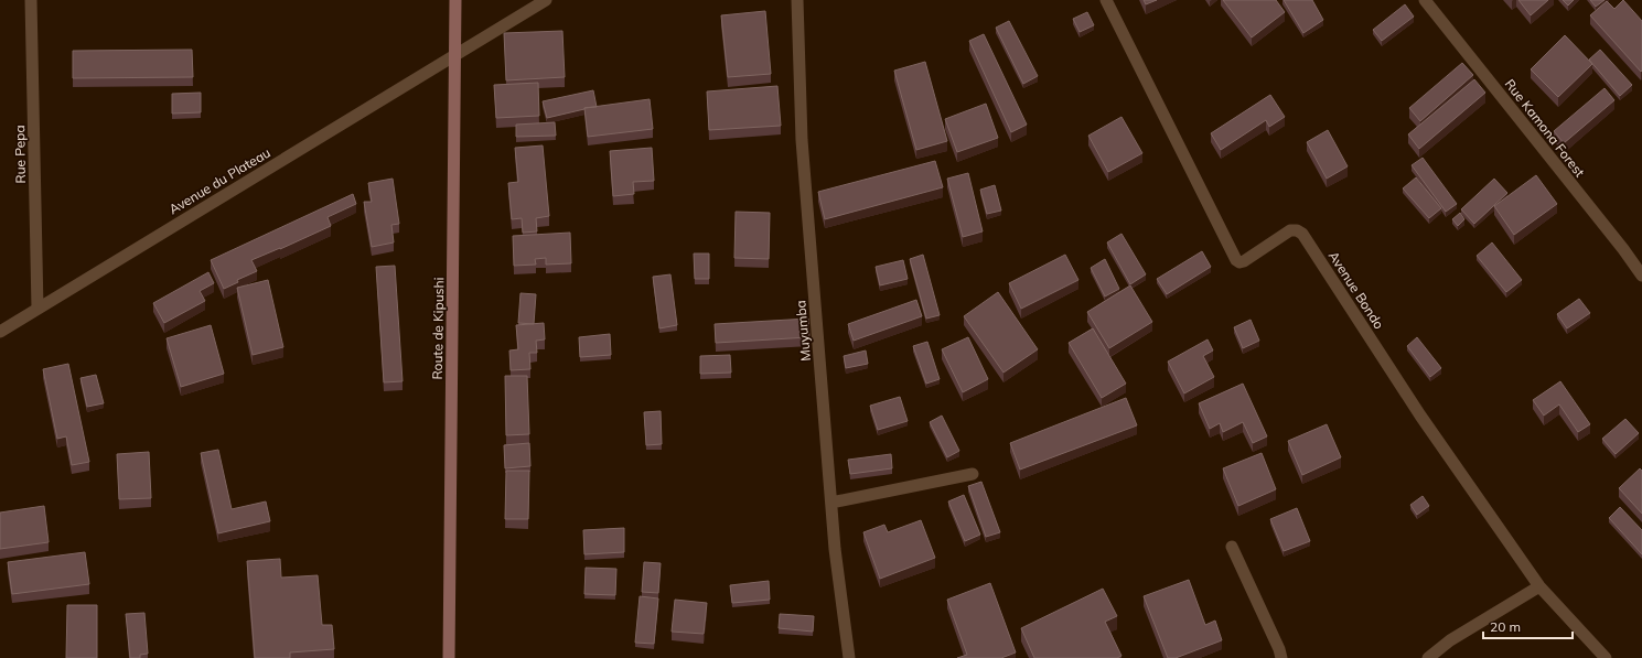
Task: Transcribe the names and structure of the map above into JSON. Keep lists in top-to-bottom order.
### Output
{
  "streets": {
    "main road": ["Route de Kipushi"],
    "street": [
      "Rue Kamona Forest",
      "Rue Pepa",
      "Avenue du Plateau",
      "Avenue Bondo",
      "Muyumba"
    ]
  },
  "crossings": [
    ["Rue Pepa", "Avenue du Plateau"],
    ["Avenue du Plateau", "Route de Kipushi"]
  ],
  "scale_bar": "20 m"
}
